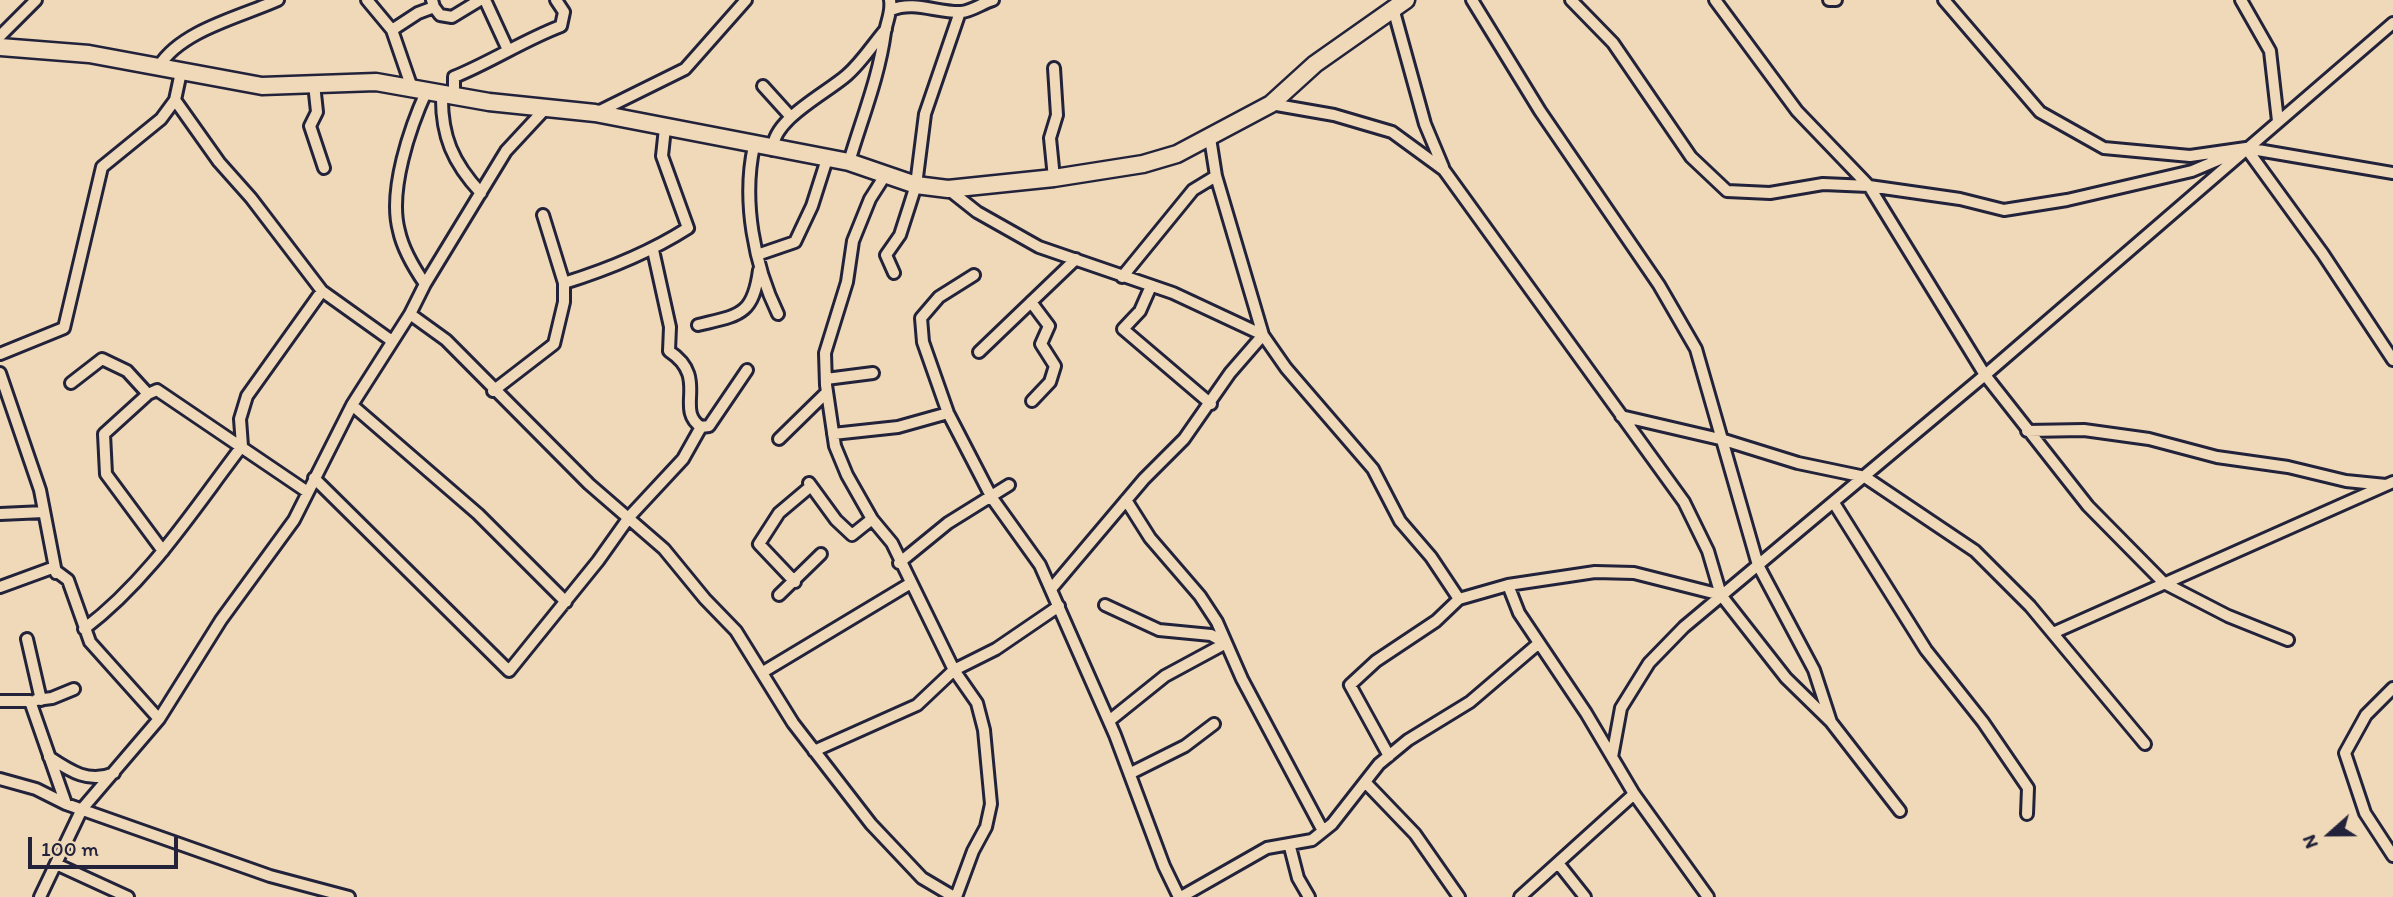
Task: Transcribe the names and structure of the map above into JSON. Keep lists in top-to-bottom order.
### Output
{
  "scale_bar": "100 m",
  "north": "left"
}
